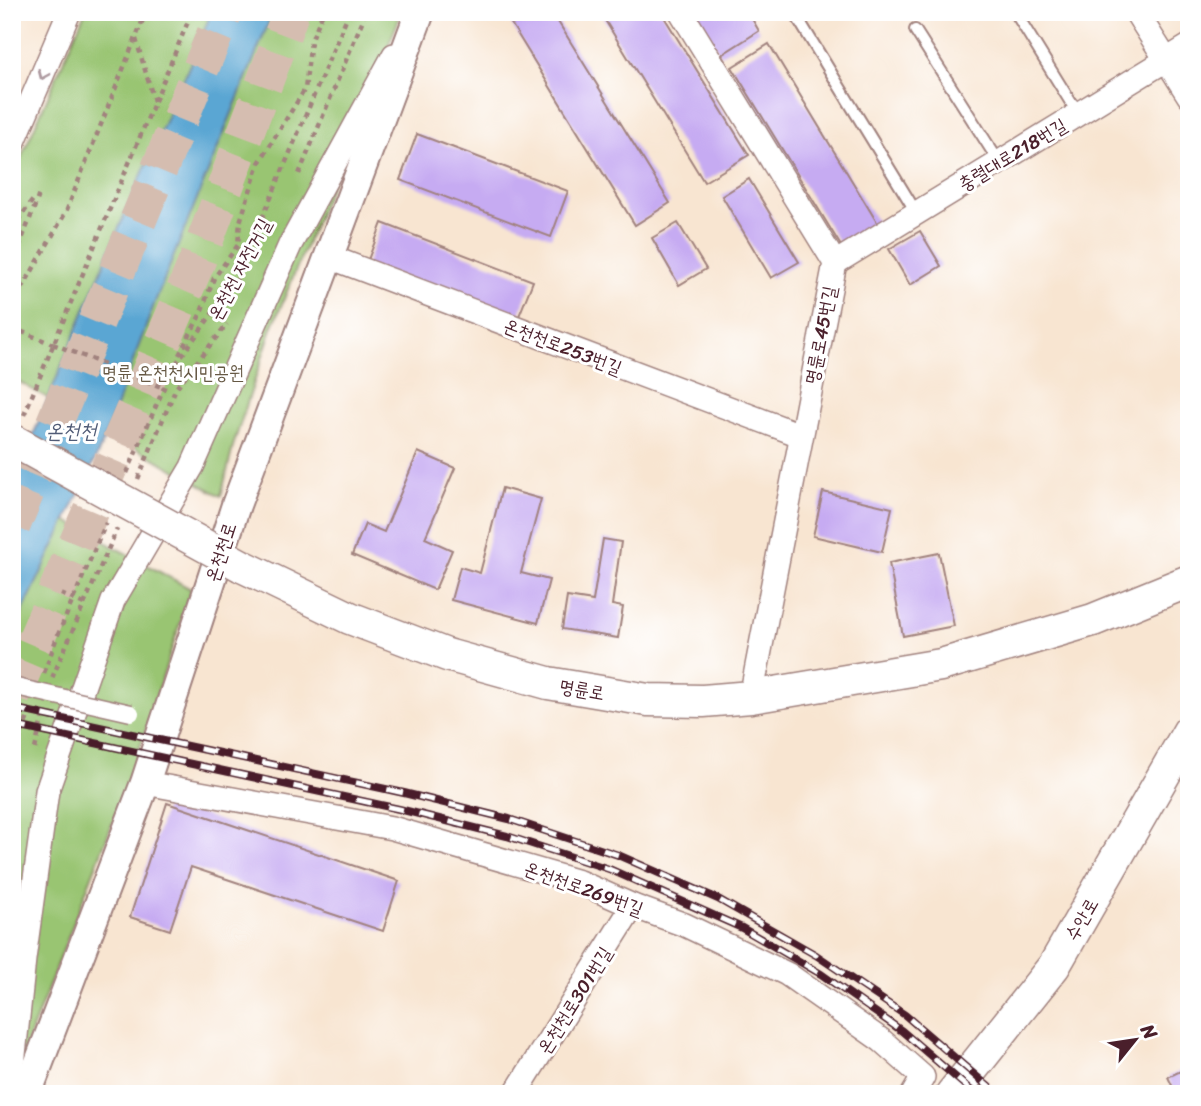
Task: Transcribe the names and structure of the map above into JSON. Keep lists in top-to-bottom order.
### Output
{
  "streets": {
    "main road": ["명륜로", "수안로"],
    "street": [
      "충렬대로218번길",
      "명륜로45번길",
      "온천천로253번길",
      "온천천로",
      "온천천로269번길",
      "온천천로301번길"
    ],
    "path": ["온천천 자전거길"]
  },
  "crossings": [
    ["충렬대로218번길", "명륜로45번길"],
    ["명륜로45번길", "온천천로253번길"],
    ["명륜로45번길", "명륜로"],
    ["온천천로253번길", "온천천로"],
    ["온천천로", "온천천로269번길"],
    ["온천천로269번길", "온천천로301번길"]
  ],
  "water": ["온천천"],
  "parks": ["명륜 온천천시민공원"],
  "north": "top right"
}
